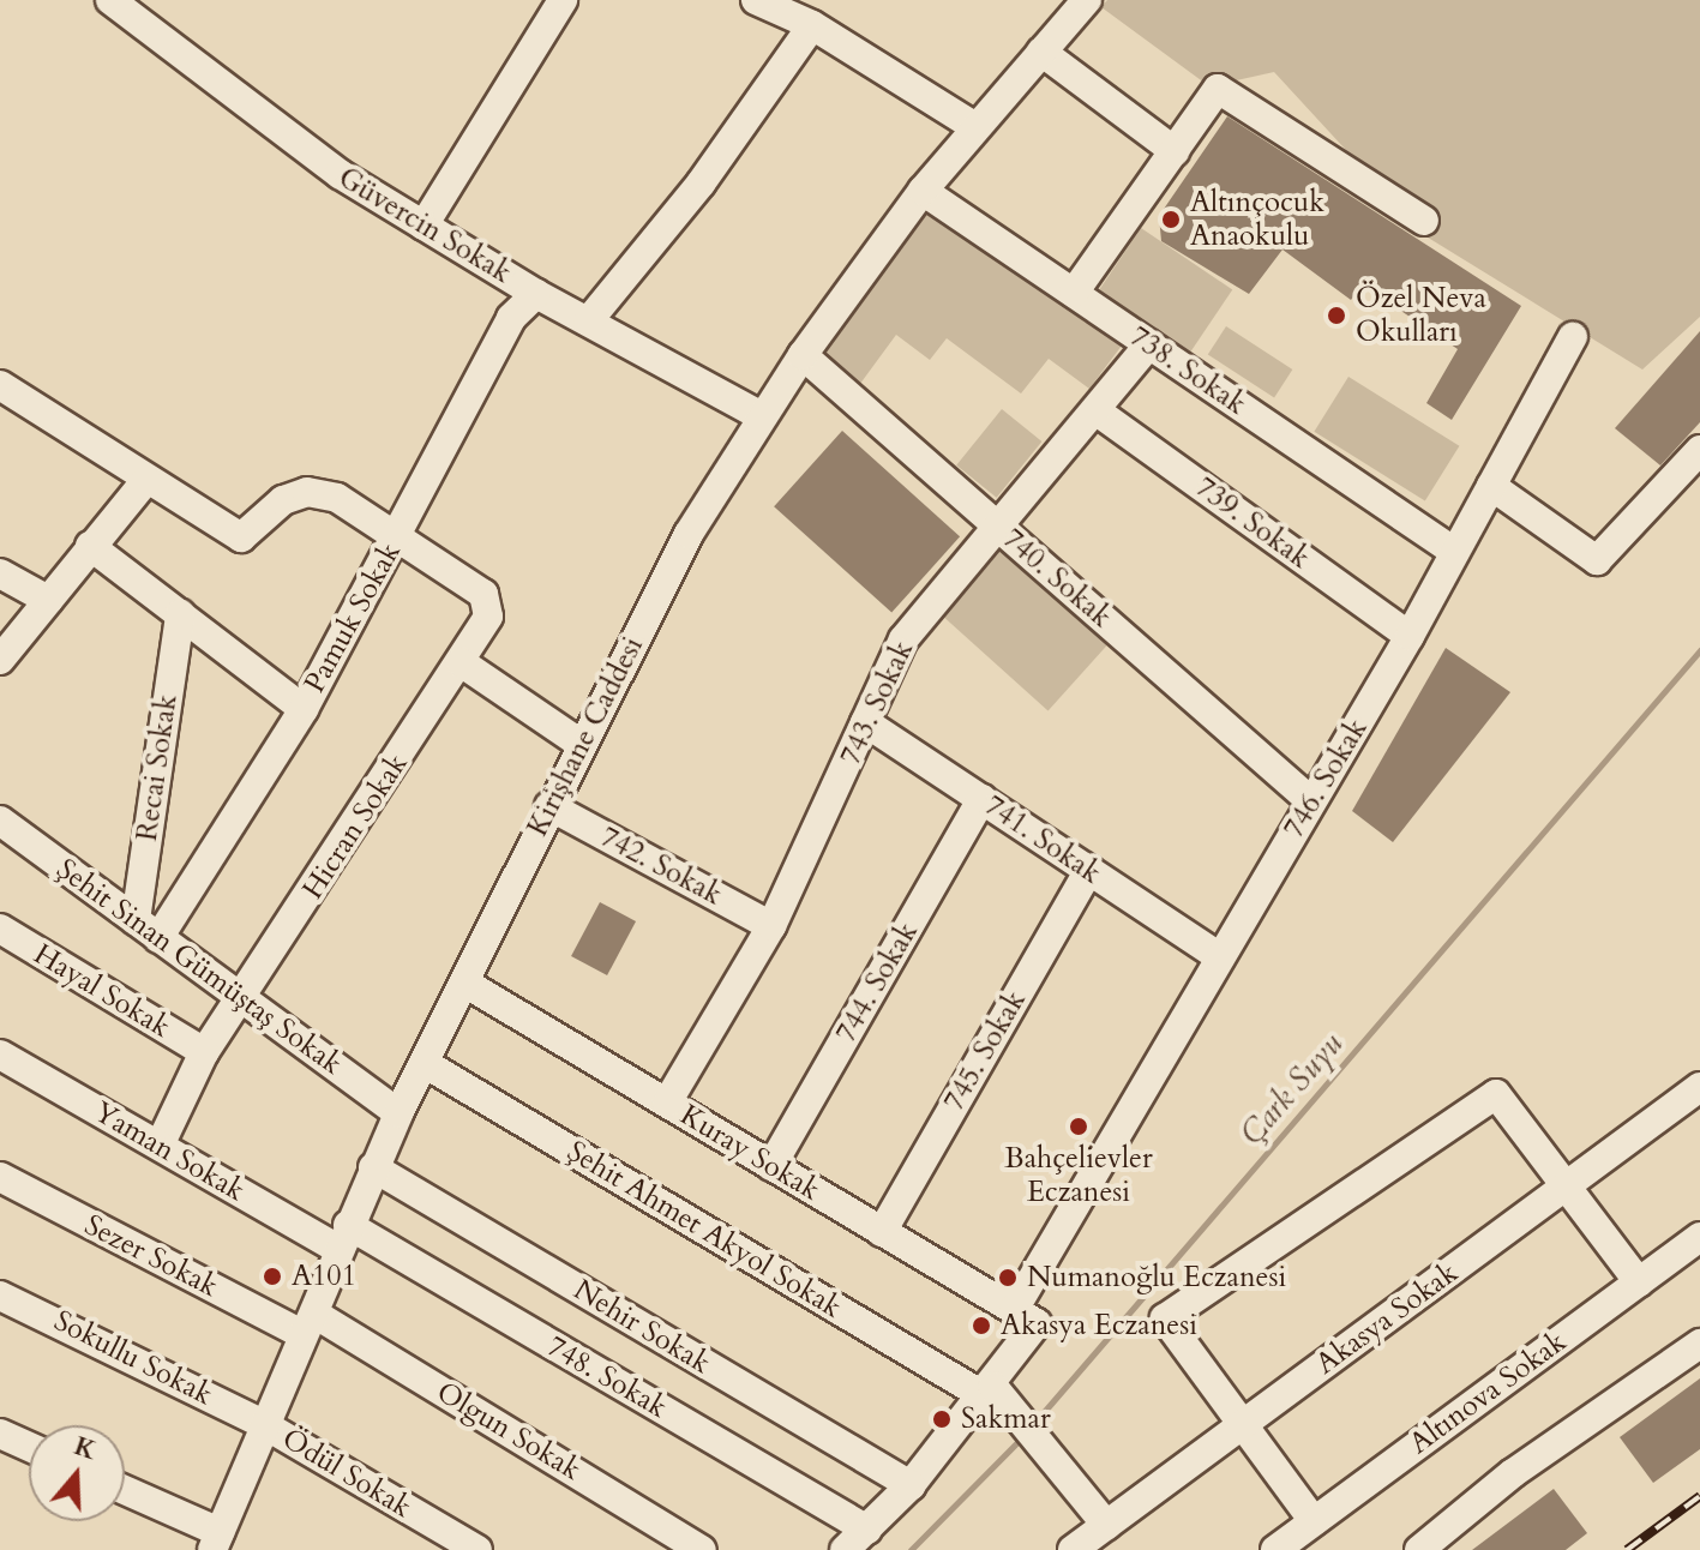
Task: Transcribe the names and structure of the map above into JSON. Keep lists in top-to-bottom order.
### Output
{
  "streets": {
    "street": [
      "Güvercin Sokak",
      "738. Sokak",
      "739. Sokak",
      "740. Sokak",
      "Pamuk Sokak",
      "743. Sokak",
      "Kirişhane Caddesi",
      "Recai Sokak",
      "746. Sokak",
      "Hicran Sokak",
      "741. Sokak",
      "742. Sokak",
      "Şehit Sinan Gümüştaş Sokak",
      "744. Sokak",
      "Hayal Sokak",
      "745. Sokak",
      "Yaman Sokak",
      "Kuray Sokak",
      "Şehit Ahmet Akyol Sokak",
      "Sezer Sokak",
      "Akasya Sokak",
      "Nehir Sokak",
      "Sokullu Sokak",
      "748. Sokak",
      "Altınova Sokak",
      "Olgun Sokak",
      "Ödül Sokak"
    ]
  },
  "crossings": [
    ["Güvercin Sokak", "Pamuk Sokak"],
    ["Güvercin Sokak", "Kirişhane Caddesi"],
    ["738. Sokak", "743. Sokak"],
    ["738. Sokak", "Kirişhane Caddesi"],
    ["738. Sokak", "746. Sokak"],
    ["739. Sokak", "743. Sokak"],
    ["739. Sokak", "746. Sokak"],
    ["740. Sokak", "743. Sokak"],
    ["740. Sokak", "Kirişhane Caddesi"],
    ["740. Sokak", "746. Sokak"],
    ["Pamuk Sokak", "Recai Sokak"],
    ["Pamuk Sokak", "Hicran Sokak"],
    ["Pamuk Sokak", "Şehit Sinan Gümüştaş Sokak"],
    ["743. Sokak", "741. Sokak"],
    ["743. Sokak", "742. Sokak"],
    ["743. Sokak", "Kuray Sokak"],
    ["Kirişhane Caddesi", "742. Sokak"],
    ["Kirişhane Caddesi", "Şehit Sinan Gümüştaş Sokak"],
    ["Kirişhane Caddesi", "Yaman Sokak"],
    ["Kirişhane Caddesi", "Kuray Sokak"],
    ["Kirişhane Caddesi", "Şehit Ahmet Akyol Sokak"],
    ["Kirişhane Caddesi", "Sezer Sokak"],
    ["Kirişhane Caddesi", "Nehir Sokak"],
    ["Kirişhane Caddesi", "Sokullu Sokak"],
    ["Kirişhane Caddesi", "748. Sokak"],
    ["Kirişhane Caddesi", "Olgun Sokak"],
    ["Kirişhane Caddesi", "Ödül Sokak"],
    ["Recai Sokak", "Şehit Sinan Gümüştaş Sokak"],
    ["746. Sokak", "741. Sokak"],
    ["746. Sokak", "Kuray Sokak"],
    ["746. Sokak", "Şehit Ahmet Akyol Sokak"],
    ["746. Sokak", "Nehir Sokak"],
    ["746. Sokak", "748. Sokak"],
    ["Hicran Sokak", "Şehit Sinan Gümüştaş Sokak"],
    ["Hicran Sokak", "Hayal Sokak"],
    ["Hicran Sokak", "Yaman Sokak"],
    ["741. Sokak", "744. Sokak"],
    ["741. Sokak", "745. Sokak"],
    ["744. Sokak", "Kuray Sokak"],
    ["745. Sokak", "Kuray Sokak"],
    ["Yaman Sokak", "748. Sokak"],
    ["Şehit Ahmet Akyol Sokak", "Akasya Sokak"],
    ["Sezer Sokak", "Olgun Sokak"],
    ["Sokullu Sokak", "Ödül Sokak"]
  ],
  "water": ["Çark Suyu"],
  "places": [
    "Altınçocuk Anaokulu",
    "Özel Neva Okulları",
    "Bahçelievler Eczanesi",
    "A101",
    "Numanoğlu Eczanesi",
    "Akasya Eczanesi",
    "Sakmar"
  ],
  "north": "top"
}
